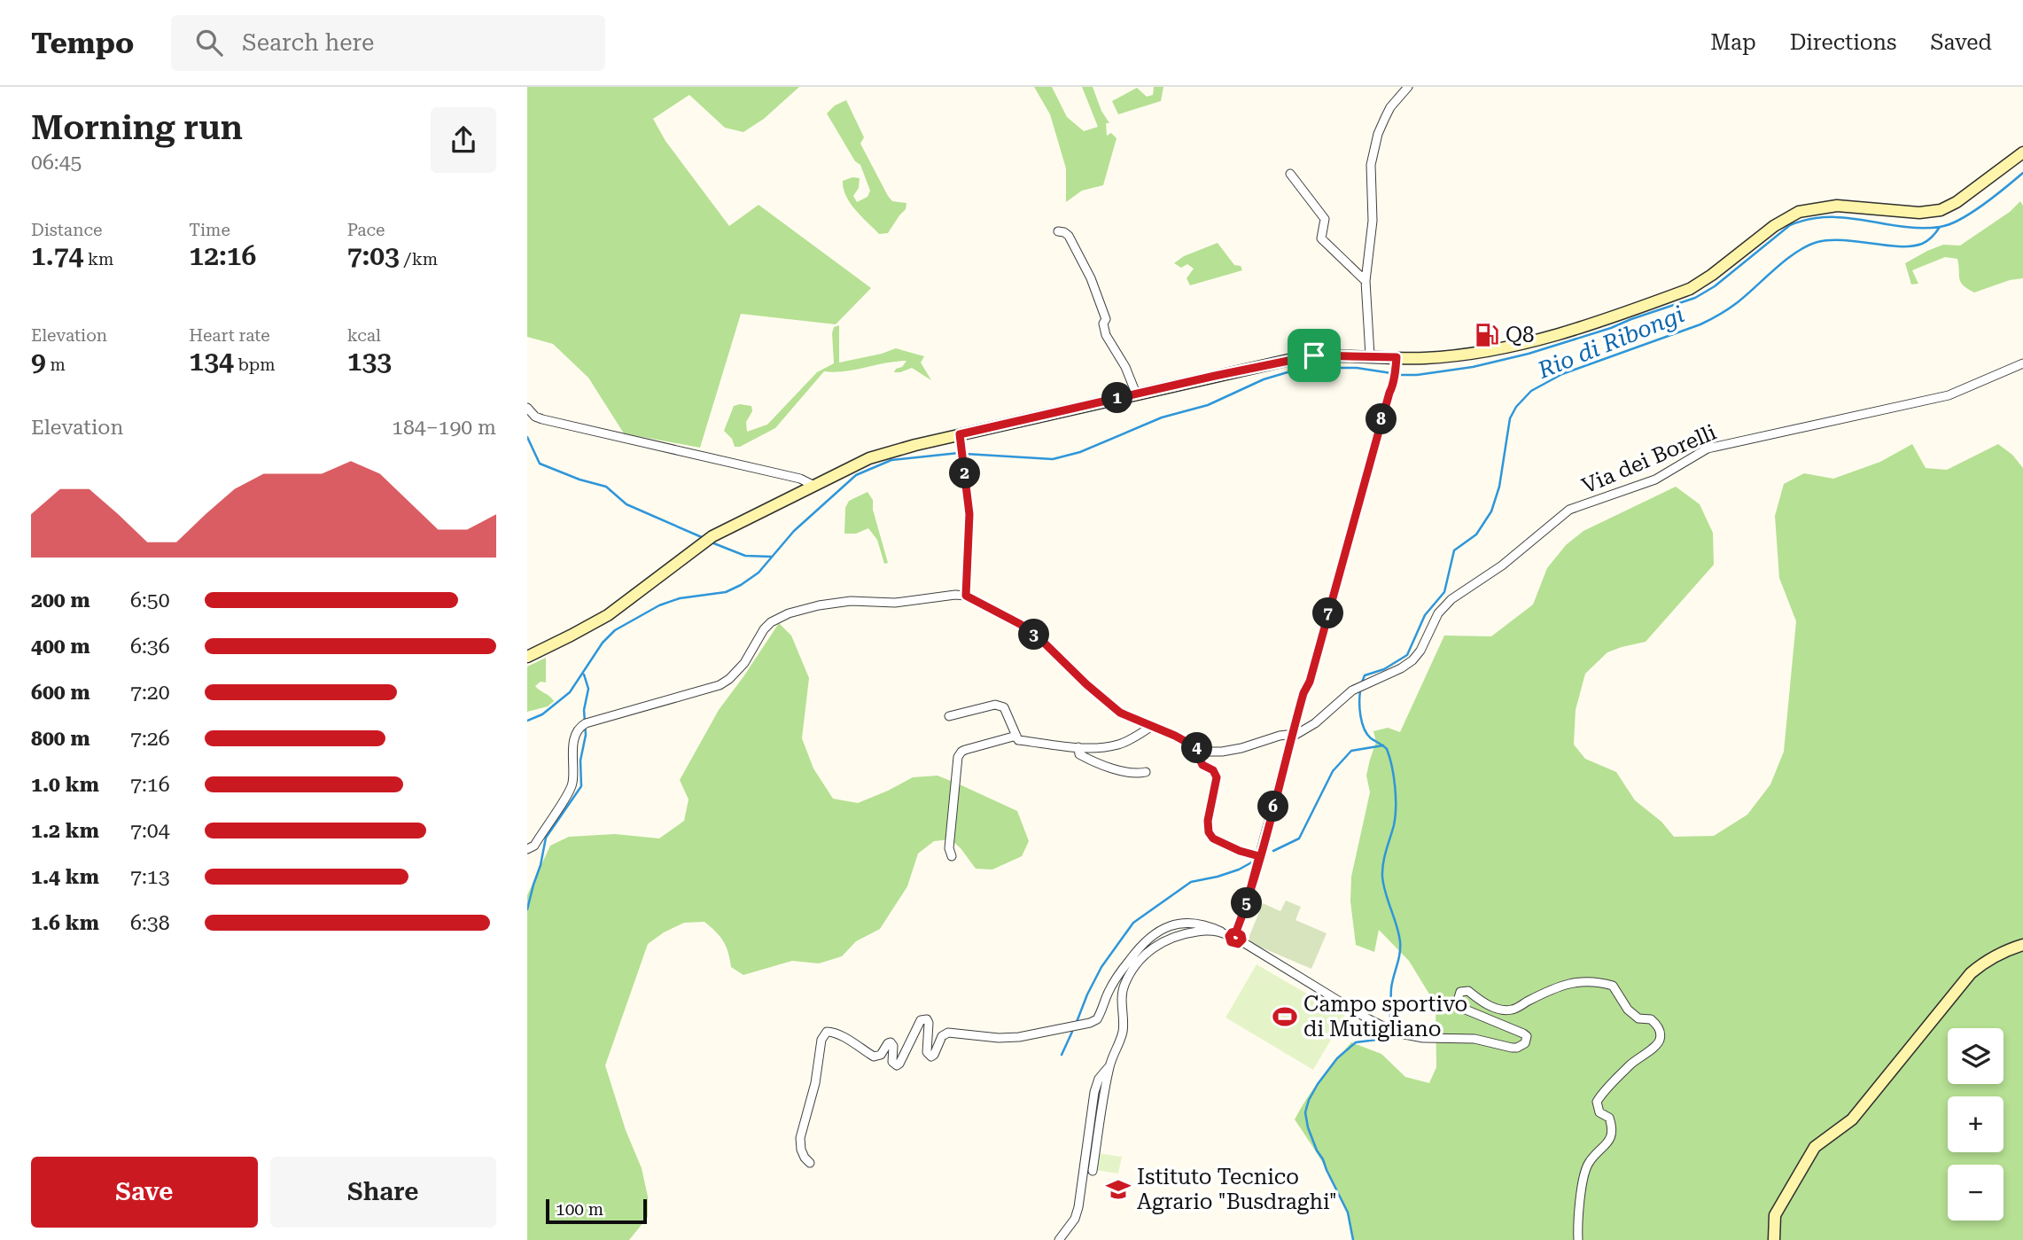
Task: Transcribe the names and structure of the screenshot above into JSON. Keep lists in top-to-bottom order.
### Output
{
  "streets": {
    "street": ["Via dei Borelli"]
  },
  "water": ["Rio di Ribongi"],
  "places": {
    "fuel station": ["Q8"],
    "sports": ["Campo sportivo di Mutigliano"],
    "school or university": ["Istituto Tecnico Agrario \"Busdraghi\""]
  },
  "scale_bar": "100 m",
  "page": {
    "header": "Tempo",
    "search": "Search here",
    "nav": ["Map", "Directions", "Saved"],
    "heading": ["Morning run", "06:45"],
    "stats": [
      ["Distance", "1.74 km"],
      ["Time", "12:16"],
      ["Pace", "7:03 /km"],
      ["Elevation", "9 m"],
      ["Heart rate", "134 bpm"],
      ["kcal", "133"]
    ],
    "pins": [
      "1",
      "8",
      "2",
      "7",
      "3",
      "4",
      "6",
      "5"
    ],
    "chart": ["Elevation", "184–190 m"],
    "list": [
      {
        "name": "200 m",
        "note": "6:50"
      },
      {
        "name": "400 m",
        "note": "6:36"
      },
      {
        "name": "600 m",
        "note": "7:20"
      },
      {
        "name": "800 m",
        "note": "7:26"
      },
      {
        "name": "1.0 km",
        "note": "7:16"
      },
      {
        "name": "1.2 km",
        "note": "7:04"
      },
      {
        "name": "1.4 km",
        "note": "7:13"
      },
      {
        "name": "1.6 km",
        "note": "6:38"
      }
    ],
    "map_buttons": ["+", "−"],
    "buttons": ["Save", "Share"],
    "scale": "100 m"
  }
}
